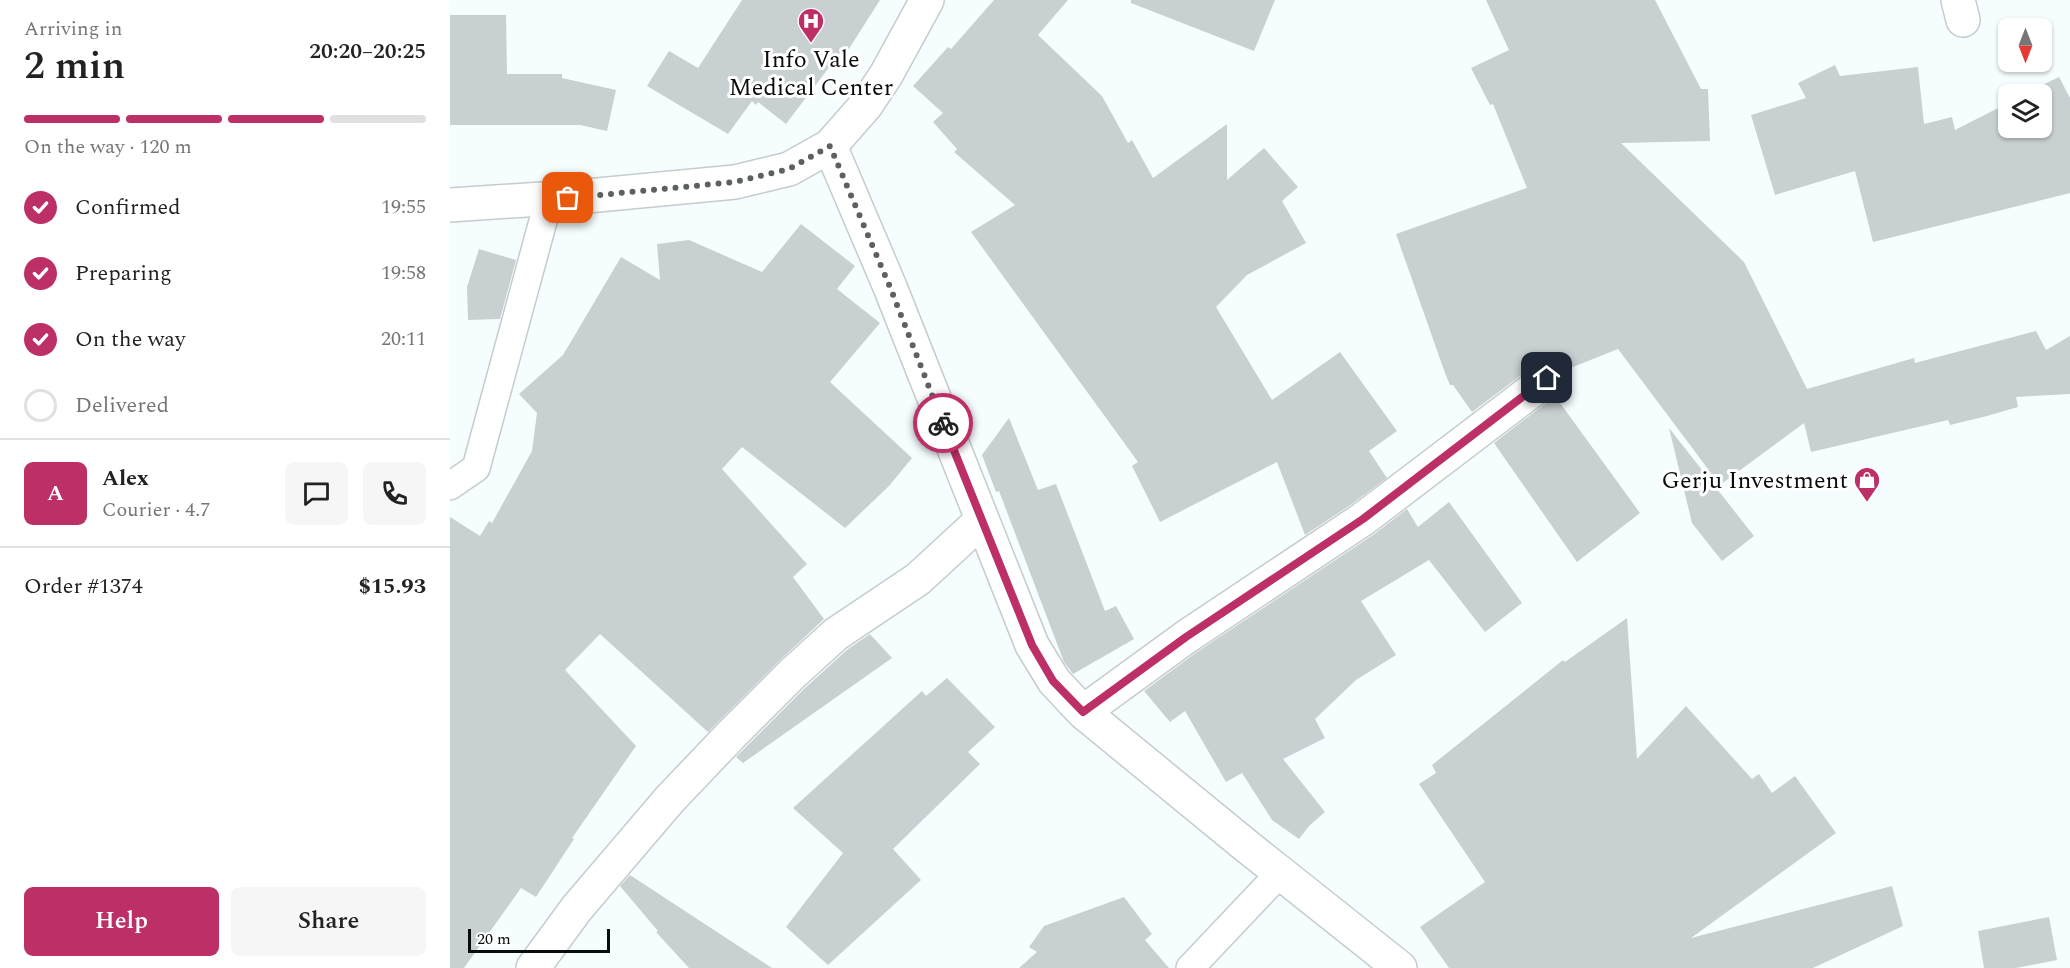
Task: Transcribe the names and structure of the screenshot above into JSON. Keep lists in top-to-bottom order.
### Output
{
  "places": {
    "hospital": ["Info Vale Medical Center"],
    "shop": ["Gerju Investment"]
  },
  "scale_bar": "20 m",
  "north": "bottom",
  "page": {
    "heading": ["2 min", "Arriving in", "20:20–20:25"],
    "panel": [
      "Alex",
      "Courier · 4.7",
      "Order #1374",
      "$15.93"
    ],
    "bar": "On the way · 120 m",
    "list": [
      ["Confirmed", "19:55"],
      ["Preparing", "19:58"],
      ["On the way", "20:11"],
      "Delivered"
    ],
    "round": "A",
    "buttons": ["Help", "Share"],
    "scale": "20 m"
  }
}
